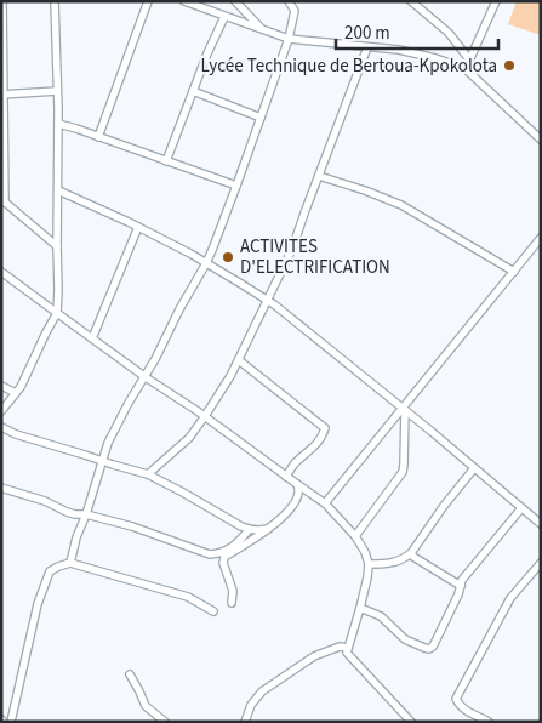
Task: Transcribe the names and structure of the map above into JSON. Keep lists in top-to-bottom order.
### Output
{
  "places": ["Lycée Technique de Bertoua-Kpokolota", "ACTIVITES D'ELECTRIFICATION"],
  "scale_bar": "200 m"
}
